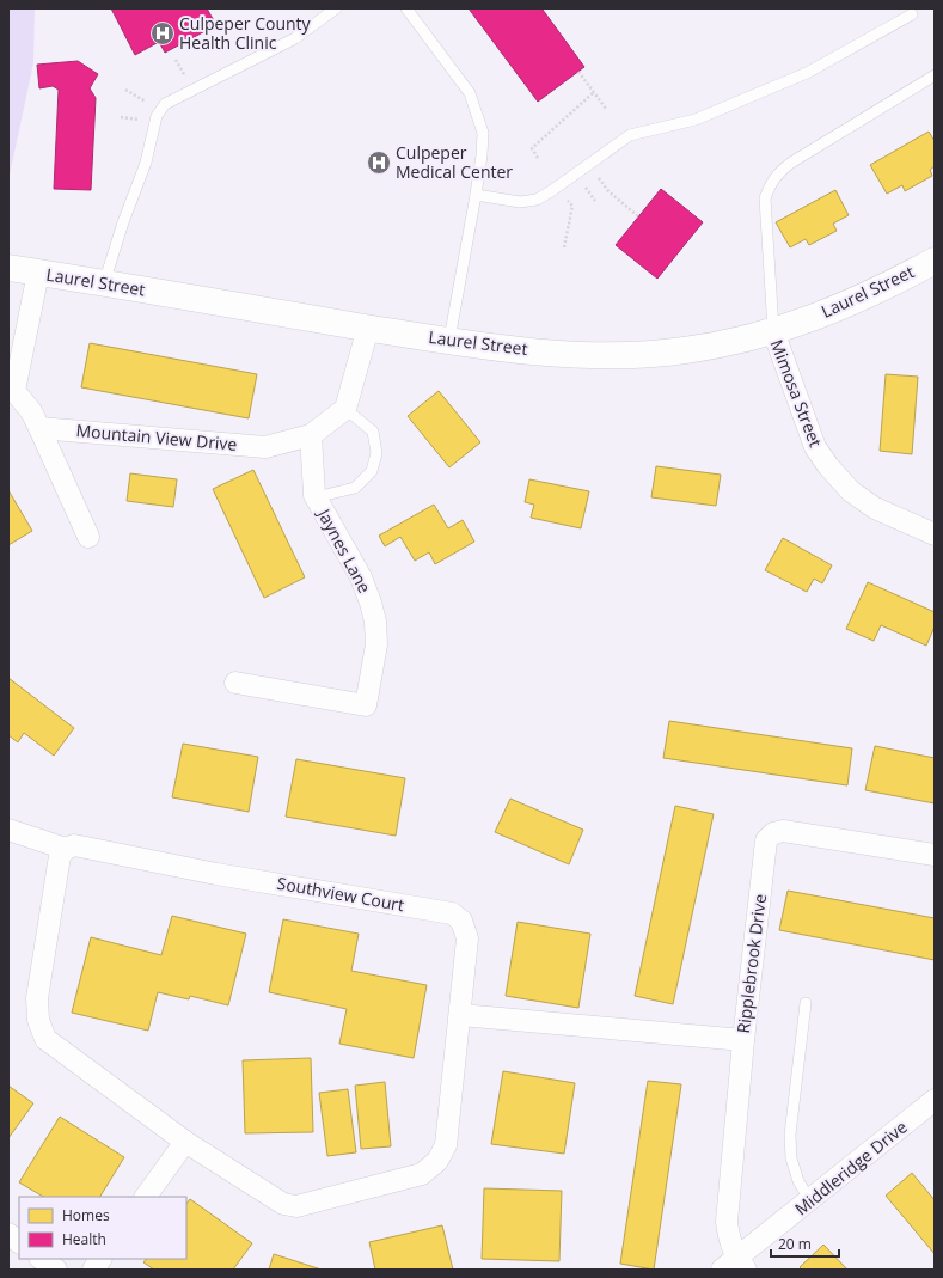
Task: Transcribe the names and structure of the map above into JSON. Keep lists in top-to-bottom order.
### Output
{
  "streets": {
    "street": [
      "Laurel Street",
      "Mimosa Street",
      "Mountain View Drive",
      "Jaynes Lane",
      "Southview Court",
      "Ripplebrook Drive",
      "Middleridge Drive"
    ]
  },
  "crossings": [
    ["Laurel Street", "Mimosa Street"],
    ["Mountain View Drive", "Jaynes Lane"],
    ["Ripplebrook Drive", "Middleridge Drive"]
  ],
  "places": {
    "hospital": ["Culpeper County Health Clinic", "Culpeper Medical Center"]
  },
  "legend": ["Homes", "Health"],
  "scale_bar": "20 m"
}
